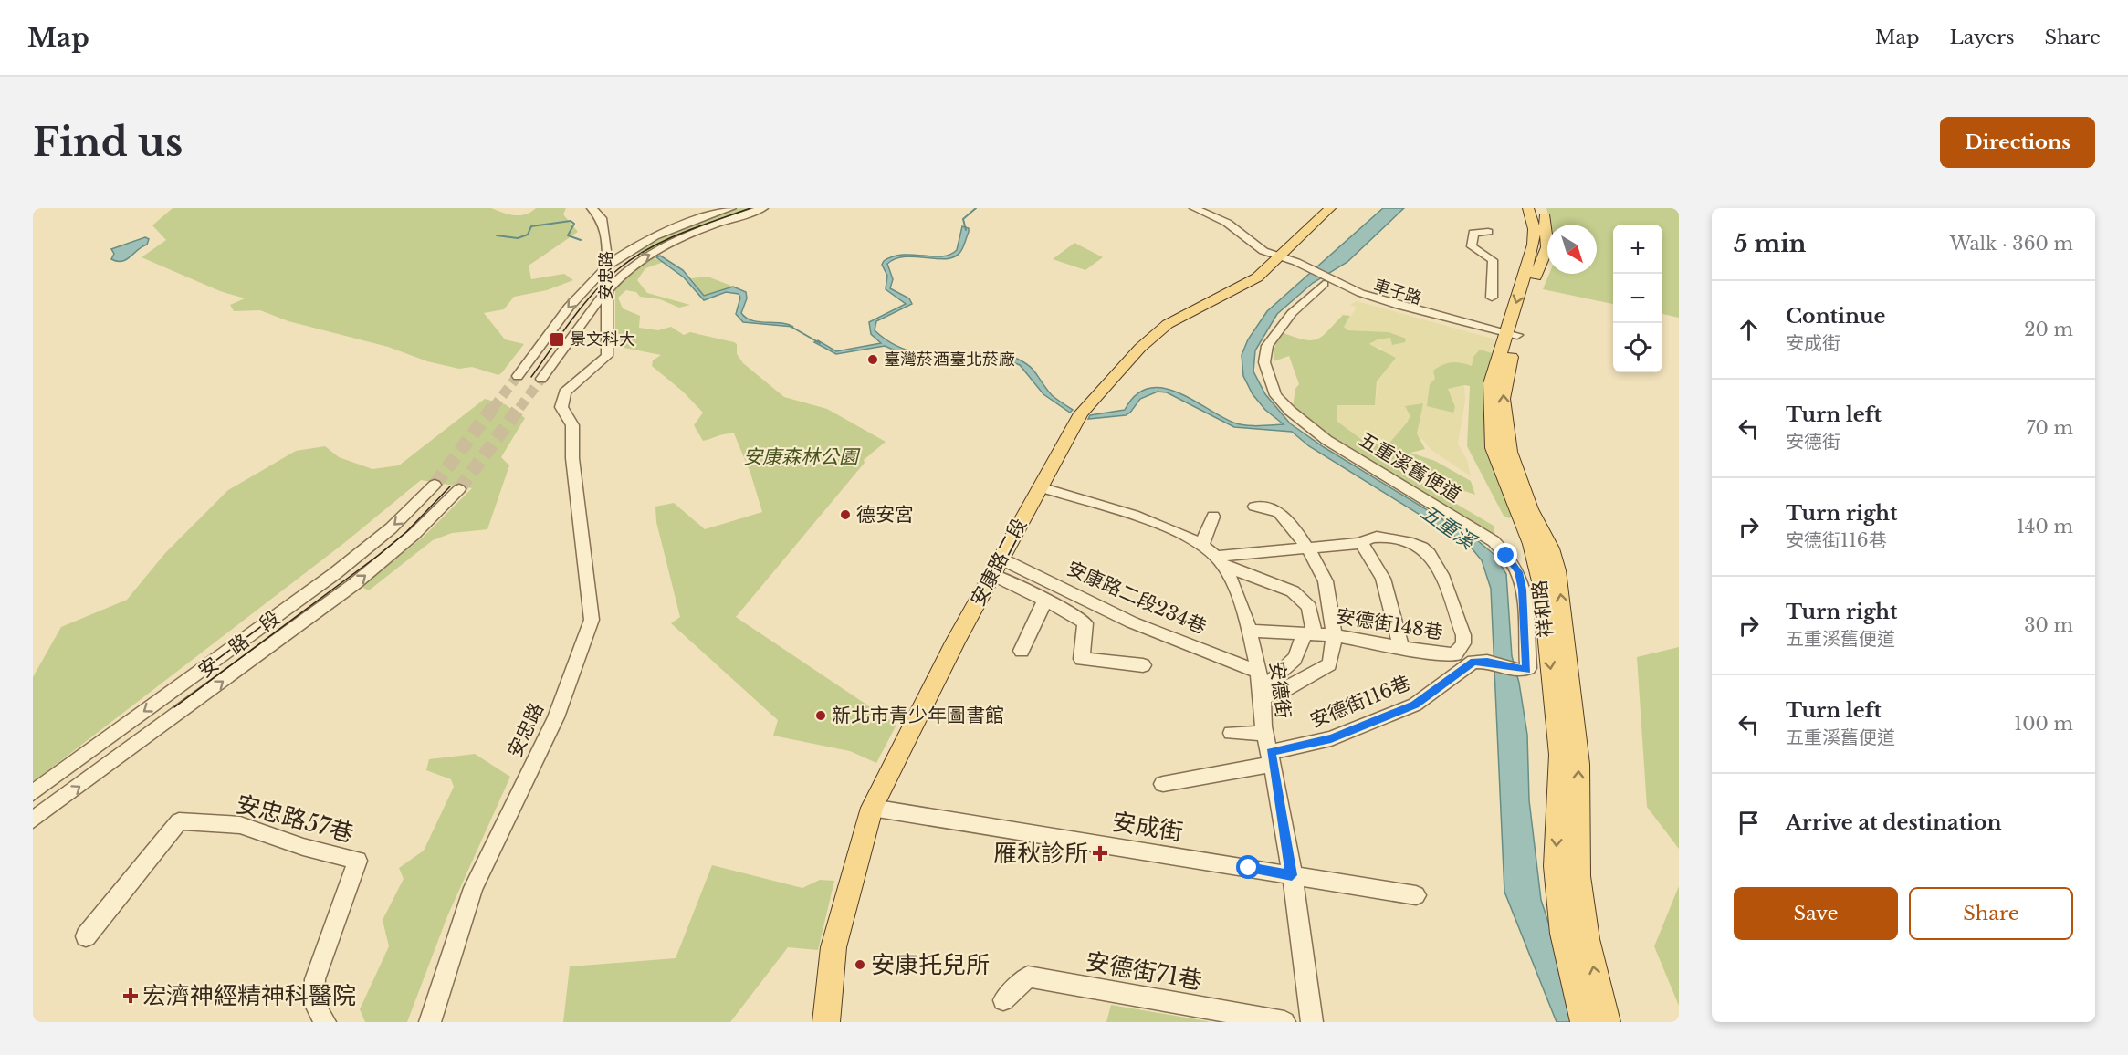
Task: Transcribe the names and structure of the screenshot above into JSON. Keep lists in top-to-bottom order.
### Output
{
  "streets": {
    "main road": ["安康路二段", "祥和路"],
    "street": [
      "安忠路",
      "車子路",
      "五重溪舊便道",
      "安康路二段234巷",
      "安德街148巷",
      "安一路一段",
      "安德街",
      "安德街116巷",
      "安忠路57巷",
      "安成街",
      "安德街71巷"
    ]
  },
  "crossings": [
    ["車子路", "五重溪舊便道"],
    ["車子路", "安康路二段"],
    ["車子路", "祥和路"],
    ["五重溪舊便道", "安德街116巷"],
    ["安康路二段", "安康路二段234巷"],
    ["安康路二段", "安德街"],
    ["安康路二段", "安成街"],
    ["安康路二段234巷", "安德街"],
    ["安德街148巷", "安德街"],
    ["安德街", "安德街116巷"],
    ["安德街", "安成街"]
  ],
  "water": ["五重溪"],
  "parks": ["安康森林公園"],
  "places": {
    "transit": ["景文科大"],
    "other": [
      "臺灣菸酒臺北菸廠",
      "德安宮",
      "新北市青少年圖書館",
      "安康托兒所"
    ],
    "health": ["雁秋診所", "宏濟神經精神科醫院"]
  },
  "north": "bottom right",
  "page": {
    "header": "Map",
    "nav": ["Map", "Layers", "Share"],
    "buttons": [
      "Directions",
      ["Save", "Share"]
    ],
    "title": "Find us",
    "heading": ["5 min", "Walk · 360 m"],
    "map_buttons": ["+", "−"],
    "list": [
      ["Continue", "安成街", "20 m"],
      ["Turn left", "安德街", "70 m"],
      ["Turn right", "安德街116巷", "140 m"],
      ["Turn right", "五重溪舊便道", "30 m"],
      ["Turn left", "五重溪舊便道", "100 m"],
      "Arrive at destination"
    ]
  }
}
